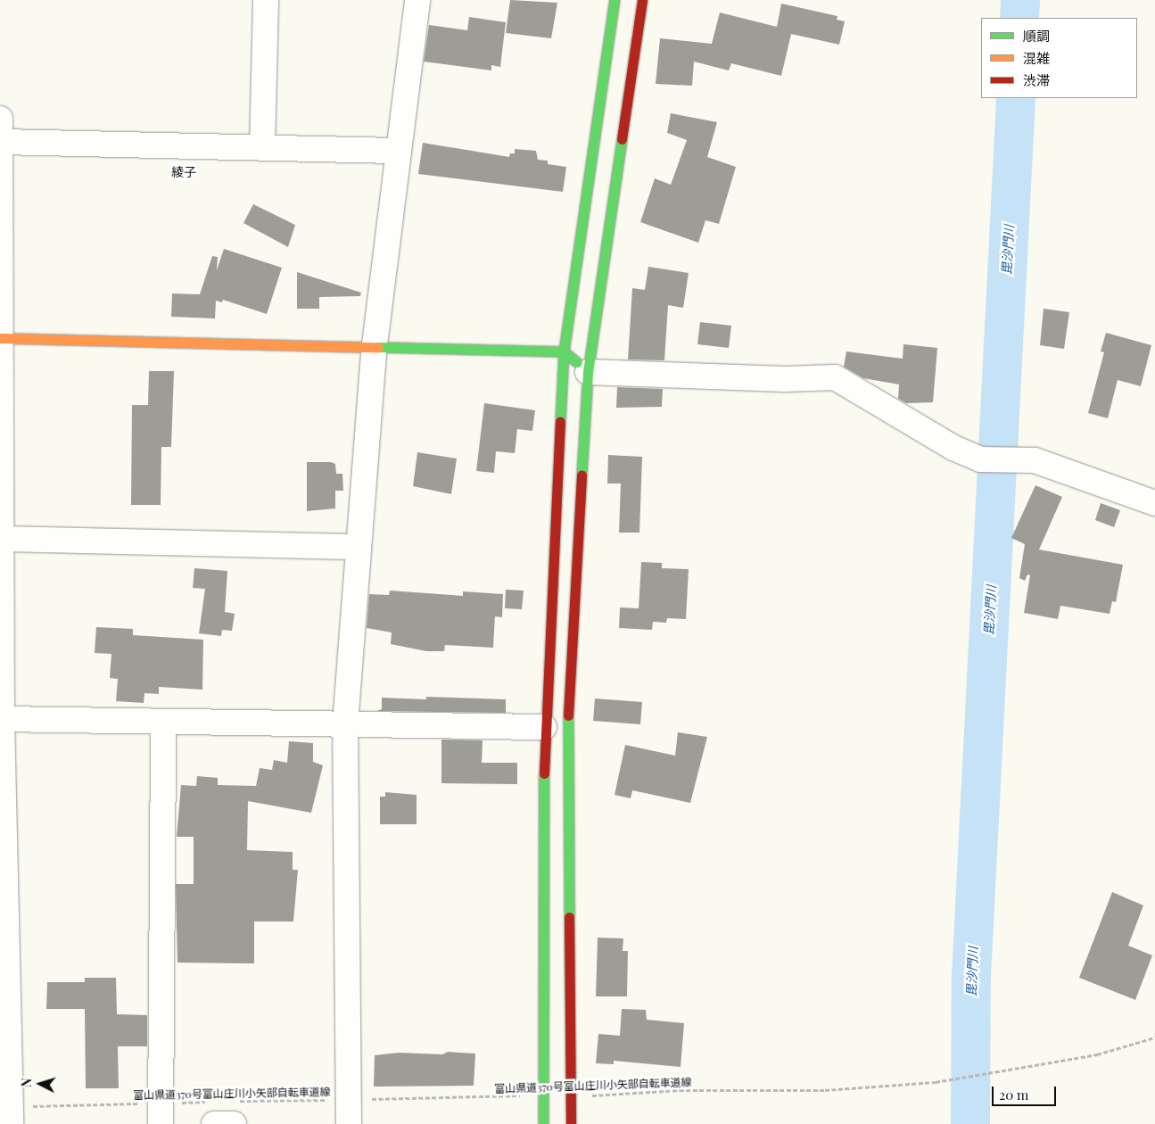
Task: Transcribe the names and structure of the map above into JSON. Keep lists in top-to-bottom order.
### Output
{
  "streets": {
    "path": ["富山県道370号富山庄川小矢部自転車道線"]
  },
  "districts": ["綾子"],
  "water": ["毘沙門川"],
  "legend": ["順調", "混雑", "渋滞"],
  "scale_bar": "20 m",
  "north": "left"
}
